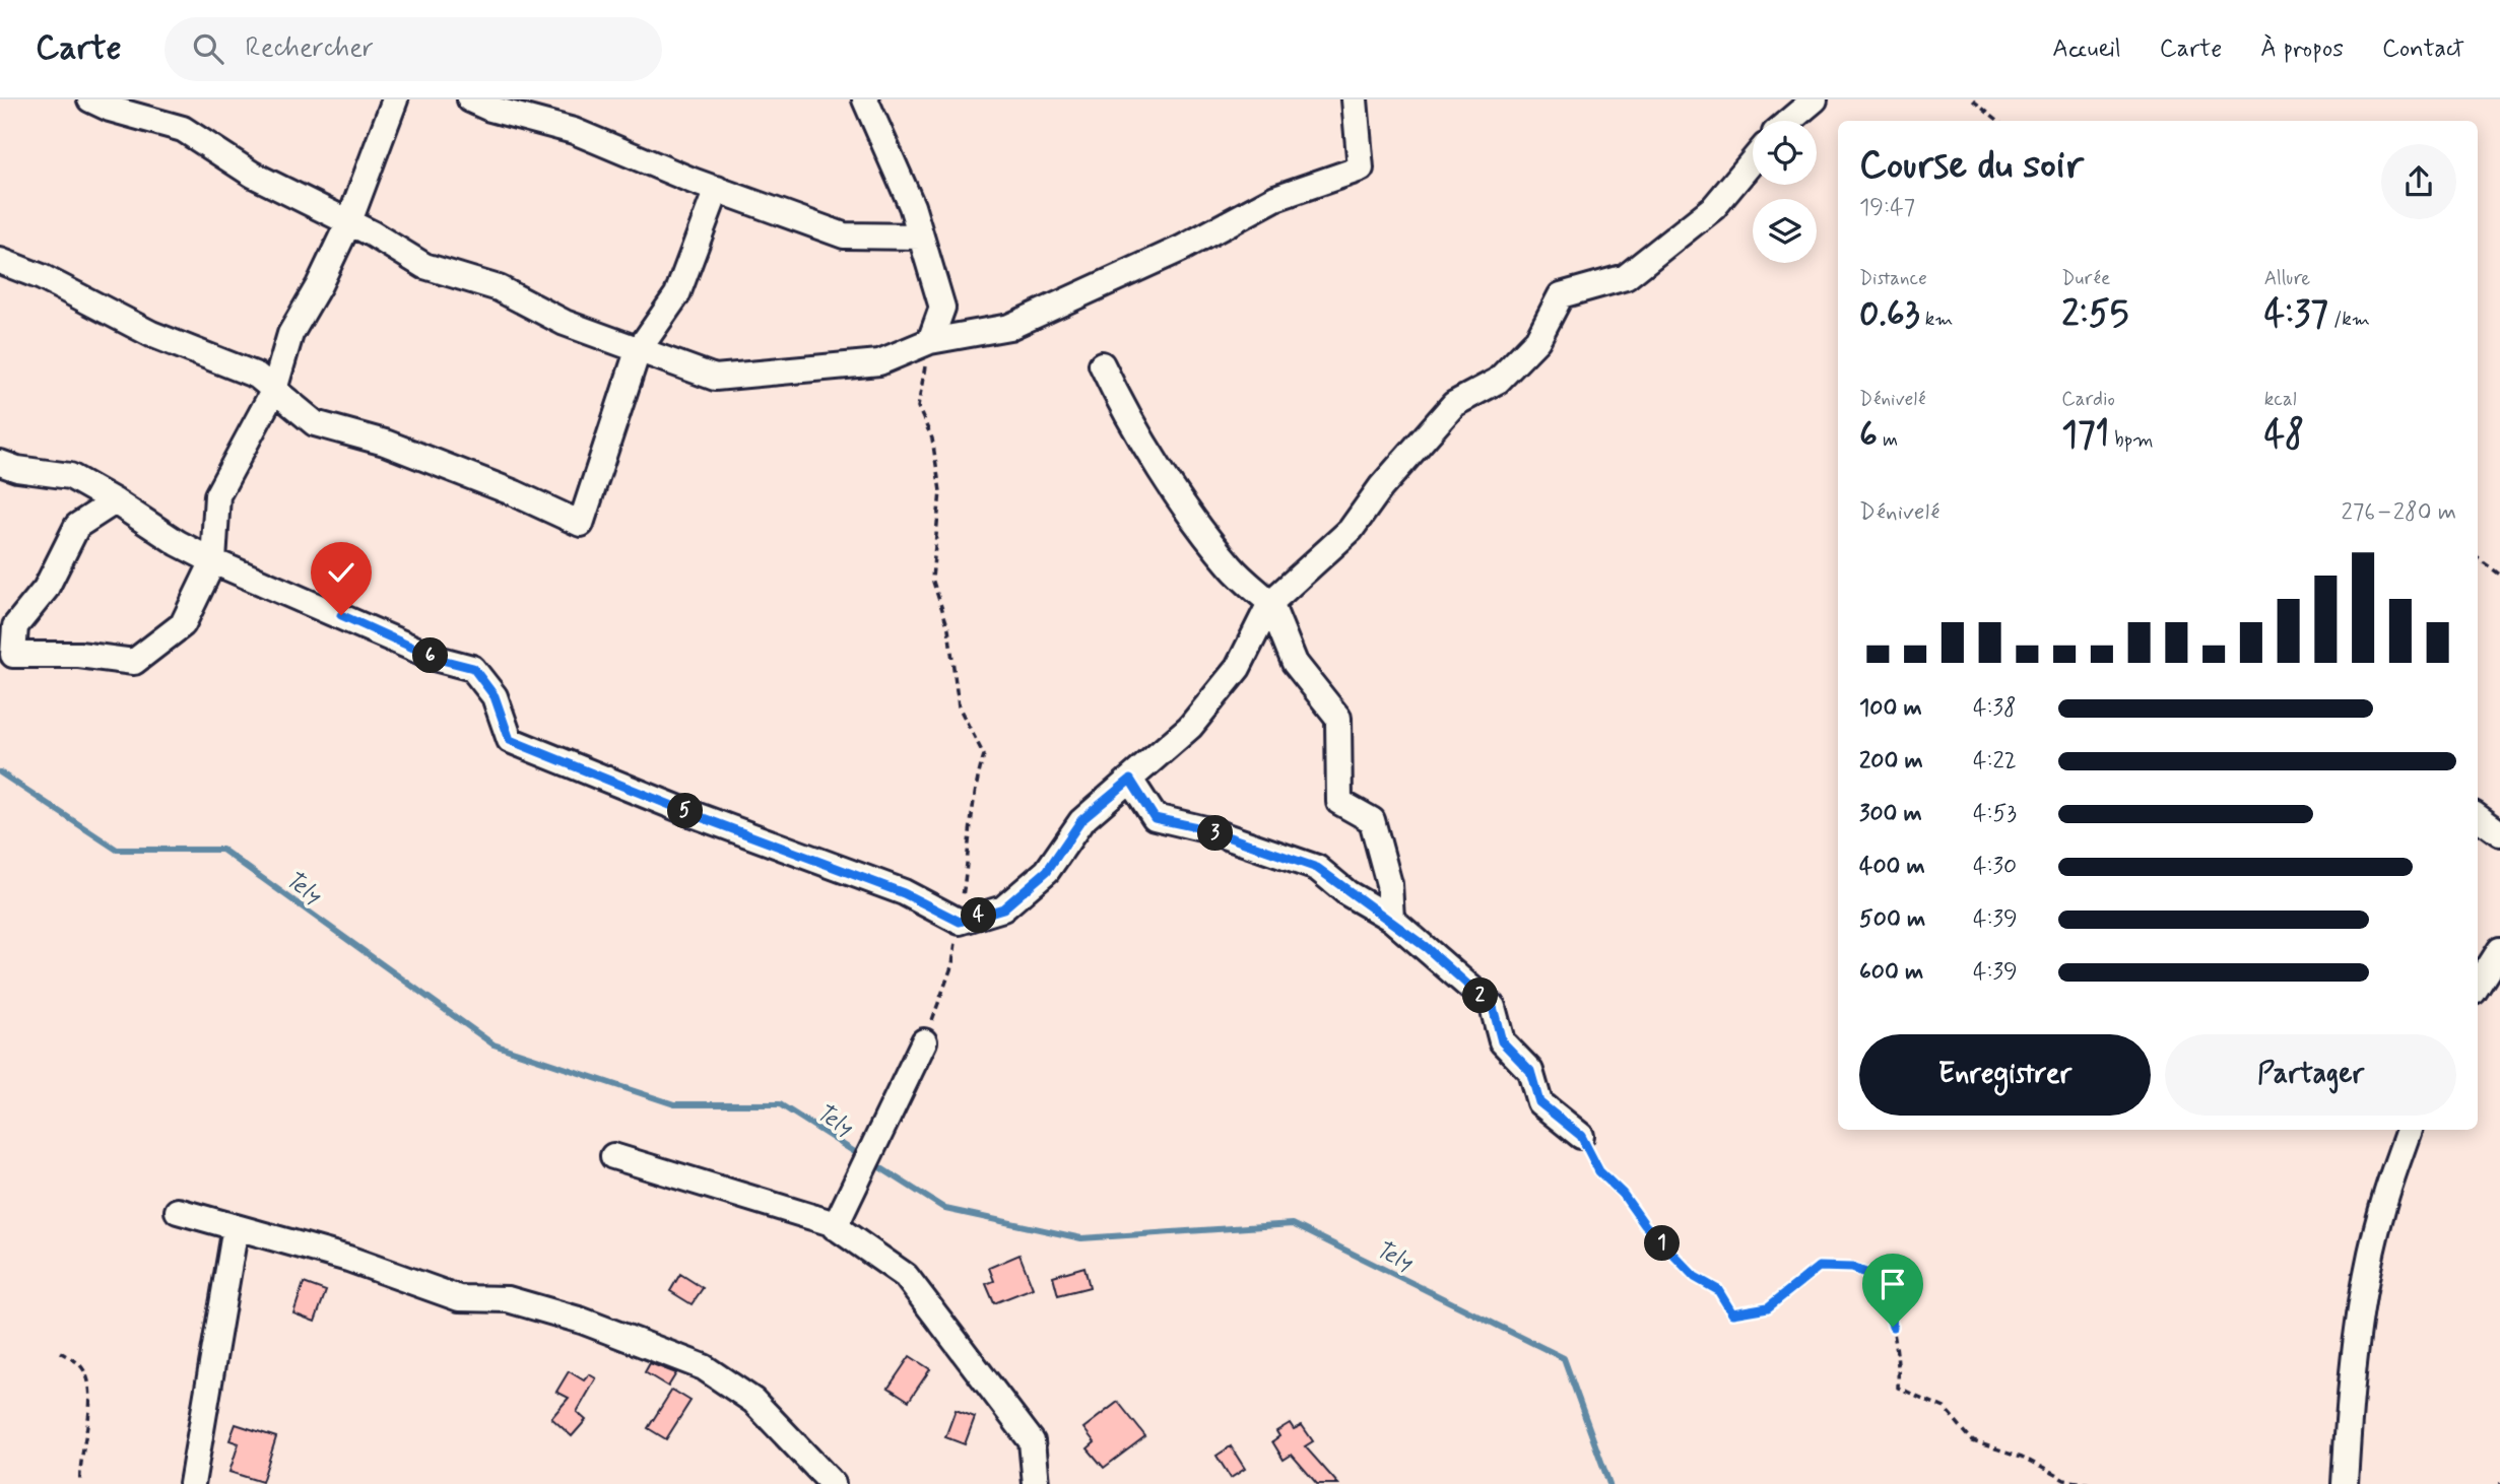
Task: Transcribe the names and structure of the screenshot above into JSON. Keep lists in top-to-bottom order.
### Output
{
  "water": ["Tely"],
  "page": {
    "header": "Carte",
    "search": "Rechercher",
    "nav": [
      "Accueil",
      "Carte",
      "À propos",
      "Contact"
    ],
    "heading": ["Course du soir", "19:47"],
    "stats": [
      ["Distance", "0.63 km"],
      ["Durée", "2:55"],
      ["Allure", "4:37 /km"],
      ["Dénivelé", "6 m"],
      ["Cardio", "171 bpm"],
      ["kcal", "48"]
    ],
    "chart": ["Dénivelé", "276–280 m"],
    "pins": [
      "6",
      "5",
      "3",
      "4",
      "2",
      "1"
    ],
    "list": [
      {
        "name": "100 m",
        "note": "4:38"
      },
      {
        "name": "200 m",
        "note": "4:22"
      },
      {
        "name": "300 m",
        "note": "4:53"
      },
      {
        "name": "400 m",
        "note": "4:30"
      },
      {
        "name": "500 m",
        "note": "4:39"
      },
      {
        "name": "600 m",
        "note": "4:39"
      }
    ],
    "buttons": ["Enregistrer", "Partager"]
  }
}
